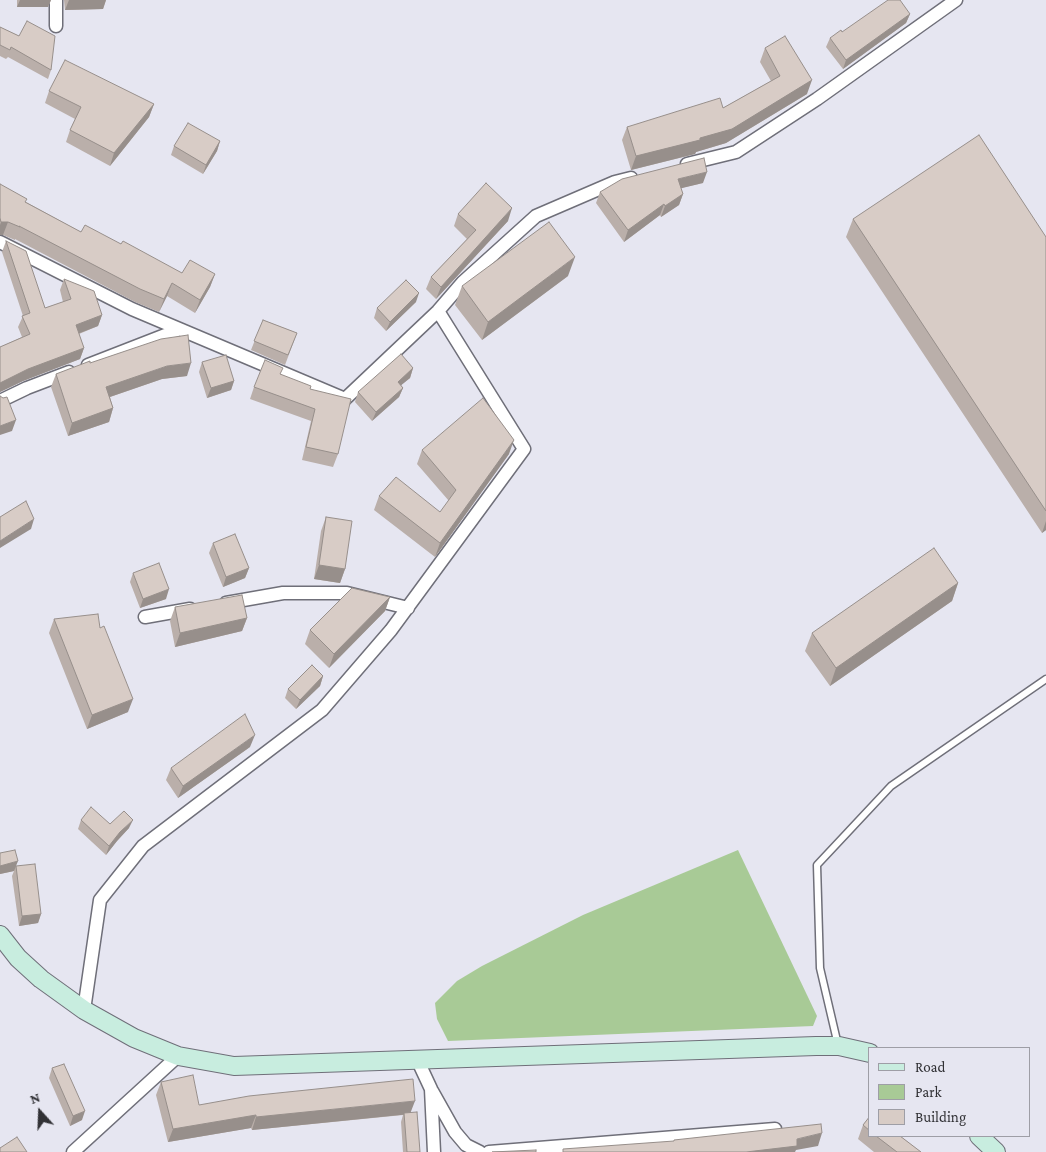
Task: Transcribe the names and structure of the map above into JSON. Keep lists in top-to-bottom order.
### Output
{
  "legend": ["Road", "Park", "Building"],
  "north": "top"
}
